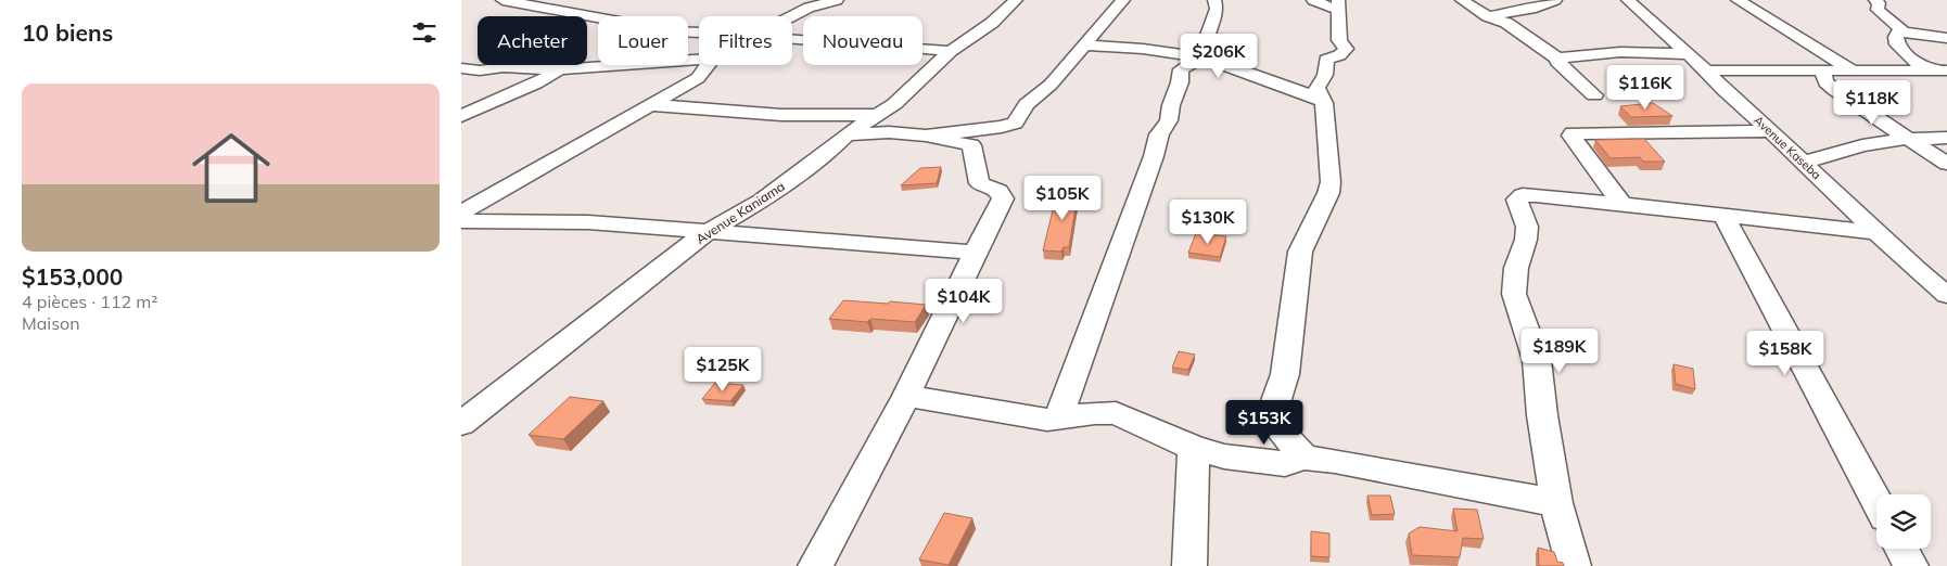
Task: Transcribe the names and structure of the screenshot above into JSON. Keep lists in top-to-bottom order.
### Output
{
  "streets": {
    "street": ["Avenue Kaseba", "Avenue Kaniama"]
  },
  "page": {
    "heading": "10 biens",
    "chip": [
      "Acheter",
      "Louer",
      "Filtres",
      "Nouveau"
    ],
    "price": [
      "$206K",
      "$116K",
      "$118K",
      "$105K",
      "$130K",
      "$104K",
      "$189K",
      "$158K",
      "$125K",
      "$153K"
    ],
    "list": [
      {
        "name": "$153,000",
        "note": "4 pièces · 112 m² · Maison"
      }
    ]
  }
}
